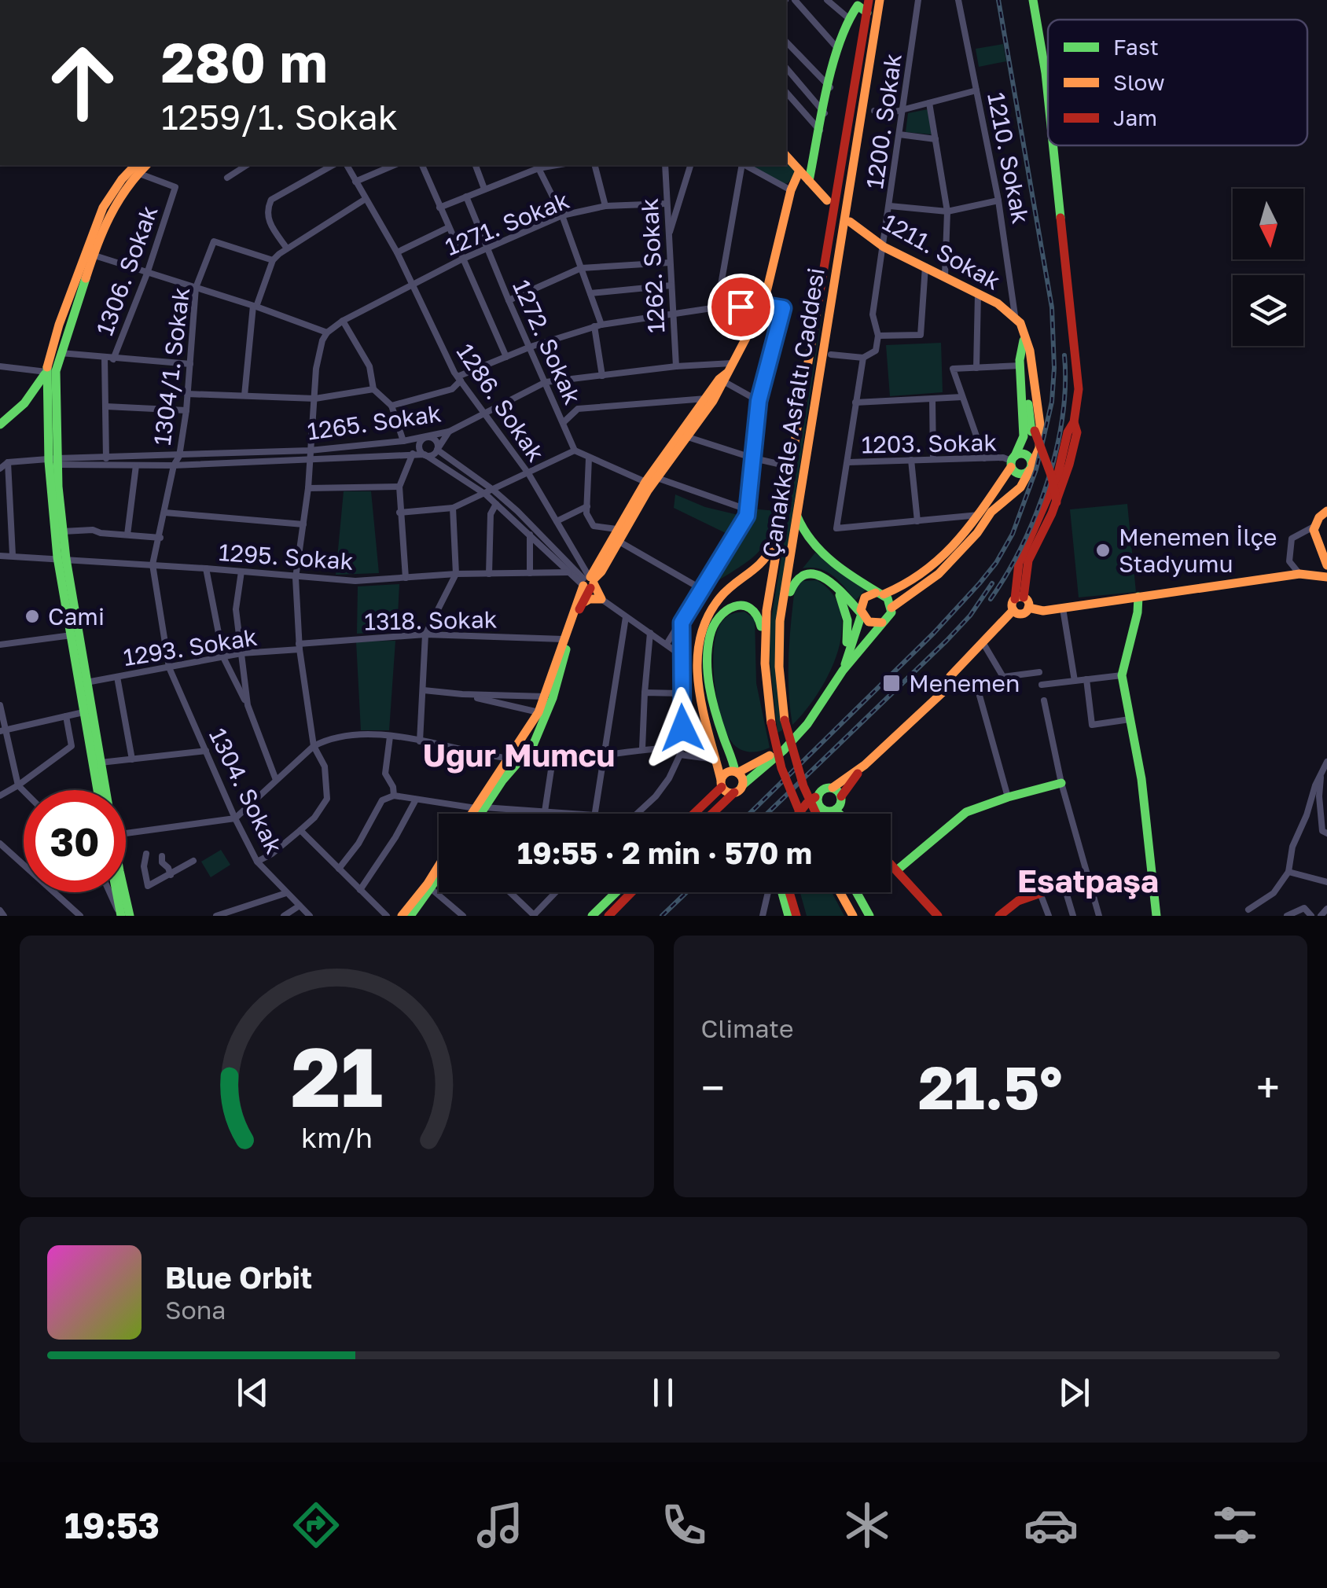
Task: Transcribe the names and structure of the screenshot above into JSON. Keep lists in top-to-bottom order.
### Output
{
  "streets": {
    "main road": ["1211. Sokak", "Çanakkale Asfaltı Caddesi"],
    "street": [
      "1200. Sokak",
      "1210. Sokak",
      "1271. Sokak",
      "1262. Sokak",
      "1306. Sokak",
      "1272. Sokak",
      "1304/1. Sokak",
      "1286. Sokak",
      "1265. Sokak",
      "1203. Sokak",
      "1295. Sokak",
      "1318. Sokak",
      "1293. Sokak",
      "1304. Sokak"
    ]
  },
  "crossings": [
    ["1200. Sokak", "1211. Sokak"],
    ["1210. Sokak", "1211. Sokak"],
    ["1271. Sokak", "1262. Sokak"],
    ["1271. Sokak", "1272. Sokak"],
    ["1271. Sokak", "1286. Sokak"],
    ["1262. Sokak", "1265. Sokak"],
    ["1272. Sokak", "1265. Sokak"],
    ["1304/1. Sokak", "1265. Sokak"],
    ["1286. Sokak", "1265. Sokak"],
    ["1265. Sokak", "1295. Sokak"],
    ["1295. Sokak", "1304. Sokak"],
    ["1318. Sokak", "1293. Sokak"],
    ["1293. Sokak", "1304. Sokak"]
  ],
  "districts": ["Uğur Mumcu", "Esatpaşa"],
  "places": {
    "other": ["Menemen İlçe Stadyumu", "Cami"],
    "transit": ["Menemen"]
  },
  "legend": ["Fast", "Slow", "Jam"],
  "north": "bottom",
  "page": {
    "turn": ["280 m", "1259/1. Sokak"],
    "limit": "30",
    "trip": "19:55 · 2 min · 570 m",
    "tile": "Climate",
    "heat": ["−", "21.5°", "+"],
    "song": ["Blue Orbit", "Sona"],
    "tabs": "19:53",
    "gauge": ["21", "km/h"]
  }
}
